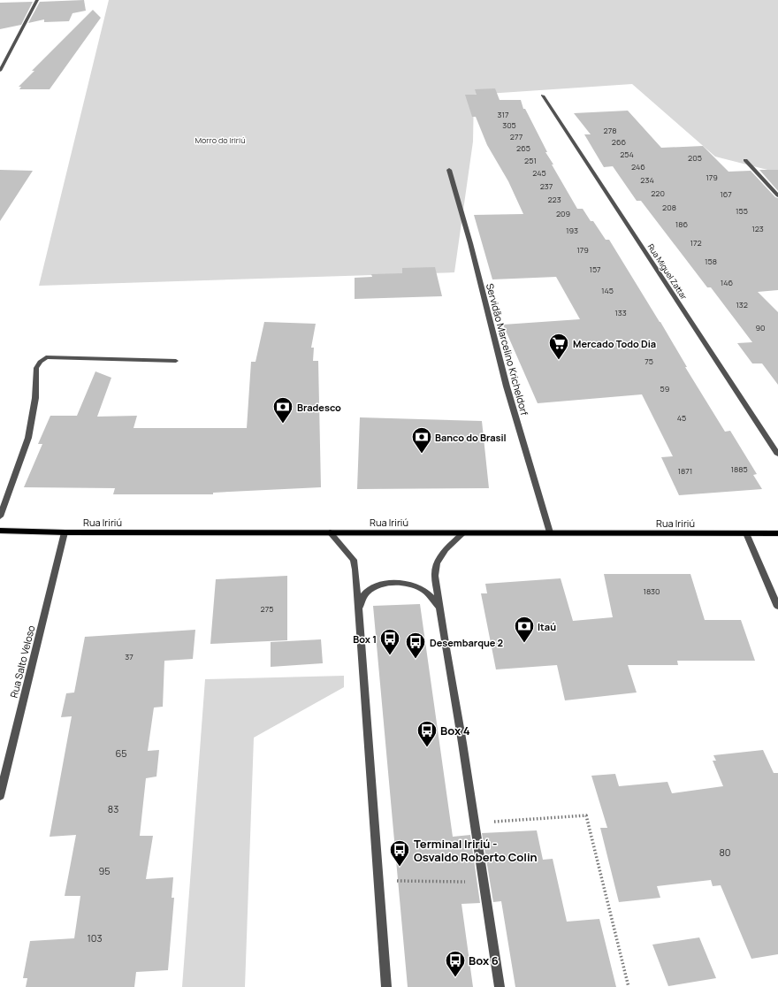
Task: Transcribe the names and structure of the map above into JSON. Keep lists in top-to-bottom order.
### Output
{
  "streets": {
    "main road": ["Rua Iririú"],
    "street": ["Rua Miguel Zattar", "Servidão Marcelino Kricheldorf", "Rua Salto Veloso"]
  },
  "crossings": [
    ["Servidão Marcelino Kricheldorf", "Rua Iririú"],
    ["Rua Iririú", "Rua Salto Veloso"]
  ],
  "parks": ["Morro do Iririú"],
  "places": {
    "supermarket": ["Mercado Todo Dia"],
    "bank": ["Bradesco", "Banco do Brasil", "Itaú"],
    "bus stop": [
      "Box 1",
      "Desembarque 2",
      "Box 4",
      "Terminal Iririú - Osvaldo Roberto Colin",
      "Box 6"
    ]
  },
  "house_numbers": [
    "317",
    "305",
    "278",
    "277",
    "266",
    "265",
    "254",
    "205",
    "251",
    "246",
    "245",
    "179",
    "234",
    "237",
    "220",
    "167",
    "223",
    "208",
    "155",
    "209",
    "186",
    "123",
    "193",
    "172",
    "179",
    "158",
    "157",
    "146",
    "145",
    "132",
    "133",
    "90",
    "75",
    "59",
    "45",
    "1885",
    "1871",
    "1830",
    "275",
    "37",
    "65",
    "83",
    "80",
    "95",
    "103"
  ]
}
